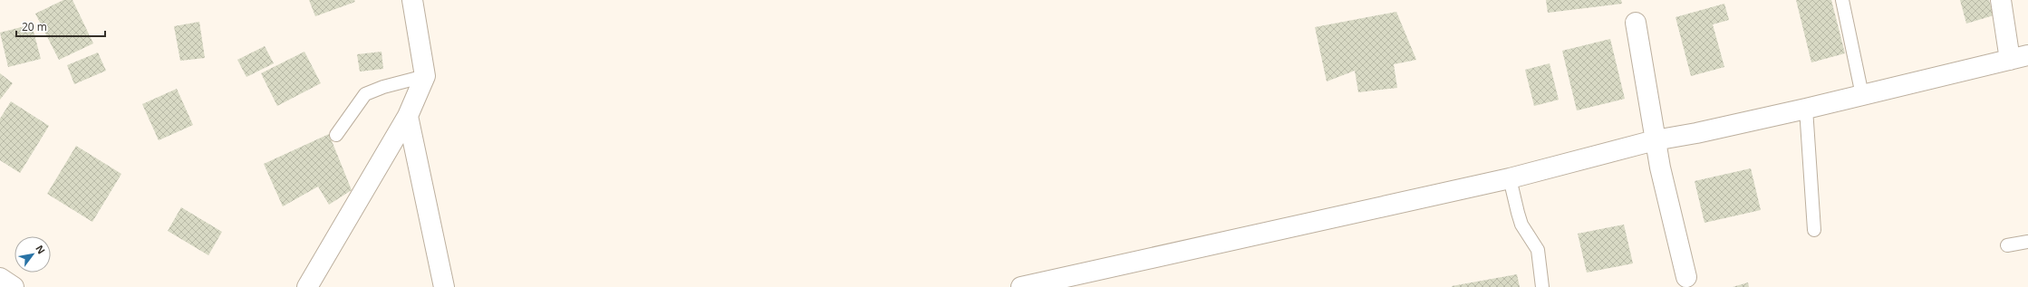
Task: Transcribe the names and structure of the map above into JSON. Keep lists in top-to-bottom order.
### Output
{
  "scale_bar": "20 m",
  "north": "top right"
}
